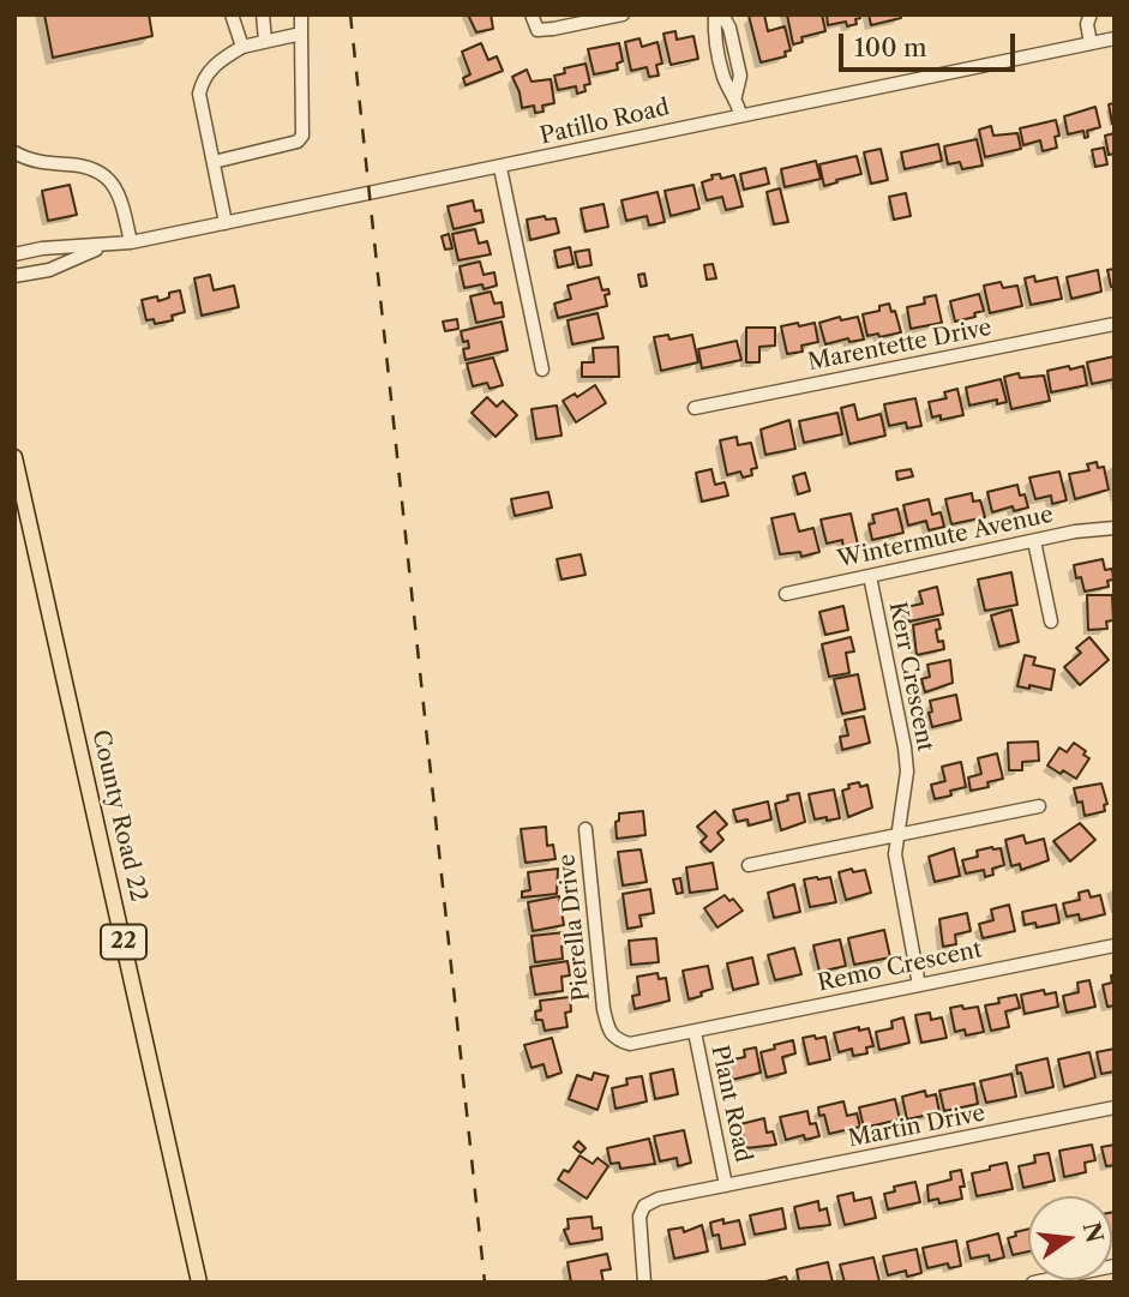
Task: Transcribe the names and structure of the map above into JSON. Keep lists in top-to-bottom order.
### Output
{
  "streets": {
    "main road": ["County Road 22", "22"],
    "street": [
      "Patillo Road",
      "Marentette Drive",
      "Wintermute Avenue",
      "Kerr Crescent",
      "Pierella Drive",
      "Remo Crescent",
      "Plant Road",
      "Martin Drive"
    ]
  },
  "crossings": [
    ["Wintermute Avenue", "Kerr Crescent"],
    ["Pierella Drive", "Remo Crescent"],
    ["Pierella Drive", "Plant Road"],
    ["Remo Crescent", "Plant Road"],
    ["Plant Road", "Martin Drive"]
  ],
  "scale_bar": "100 m",
  "north": "right"
}
